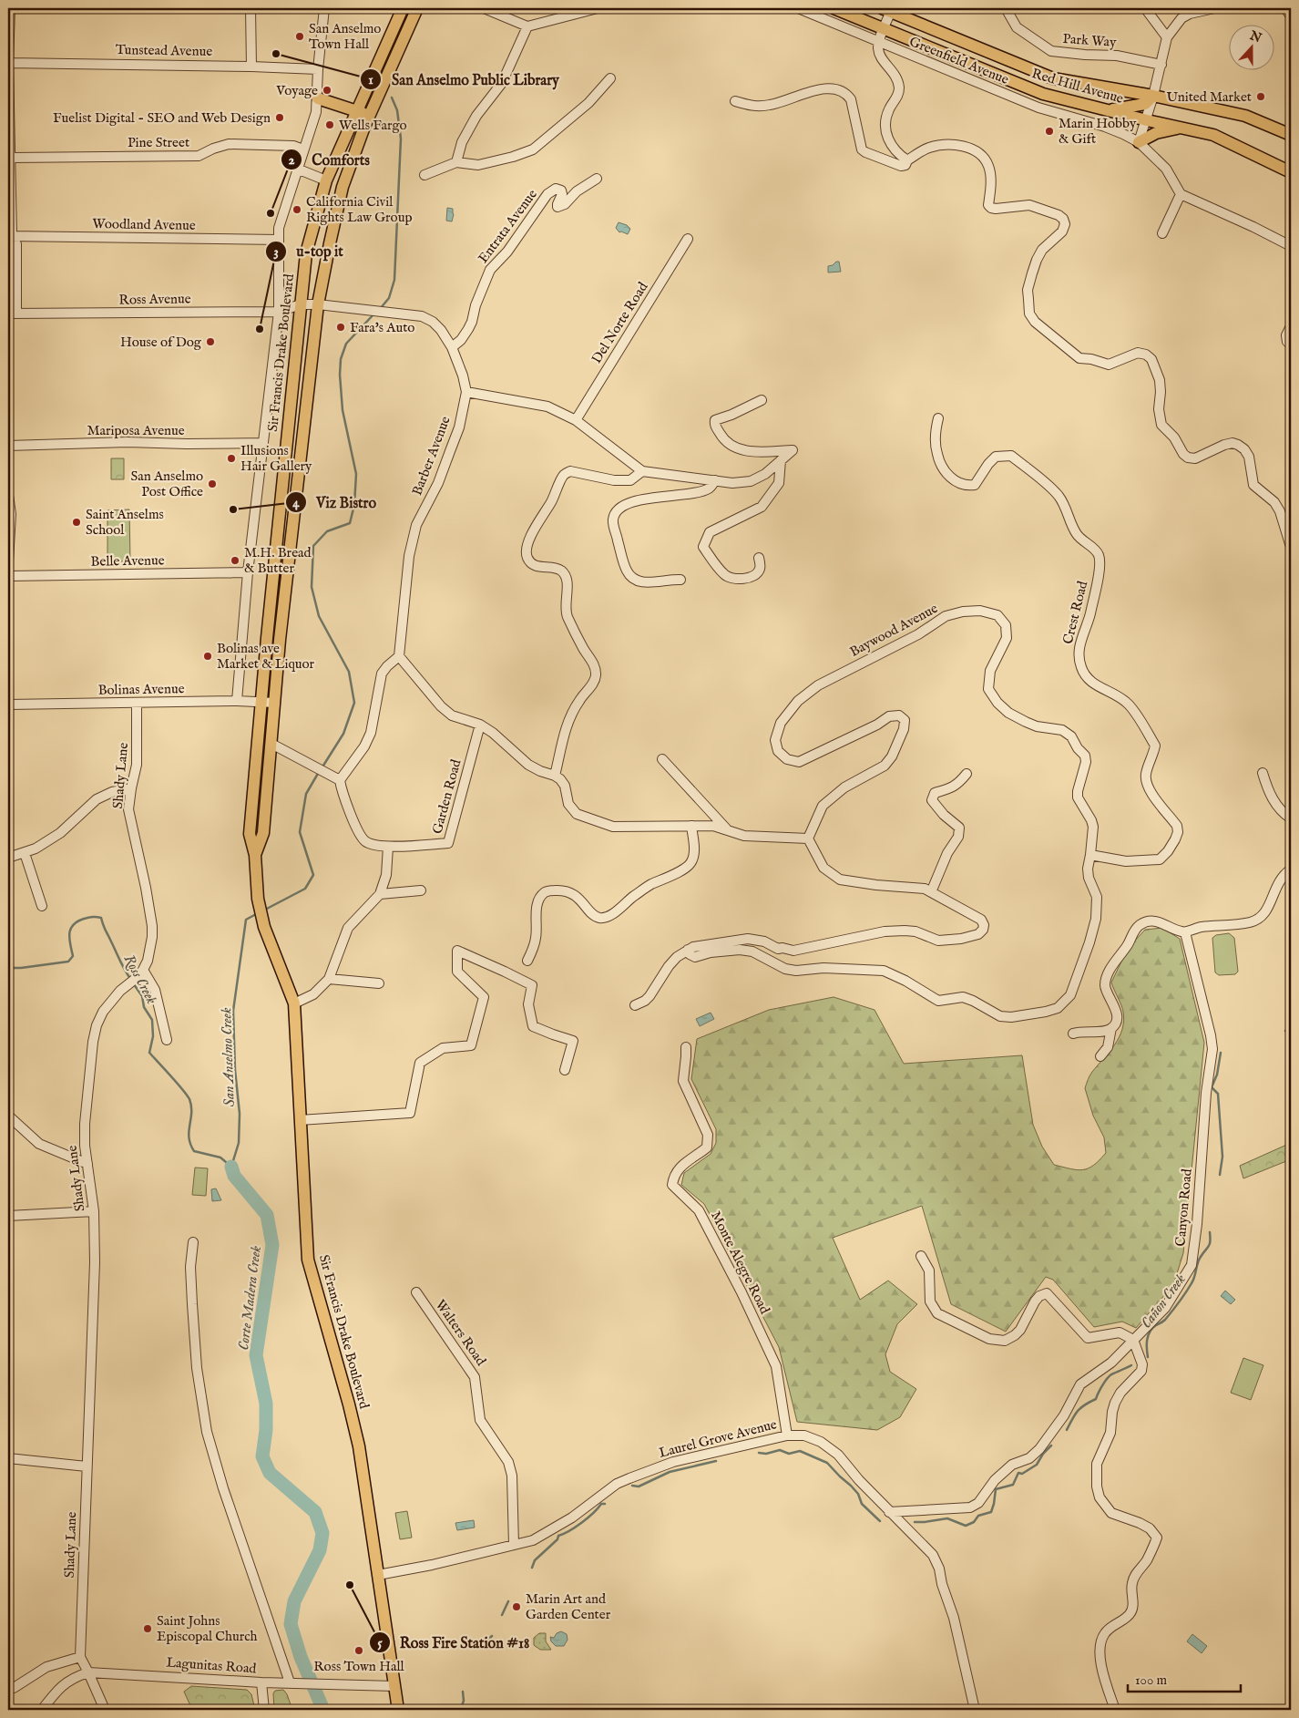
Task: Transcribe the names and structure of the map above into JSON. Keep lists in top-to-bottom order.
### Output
{
  "streets": {
    "main road": ["Red Hill Avenue", "Sir Francis Drake Boulevard"],
    "street": [
      "Park Way",
      "Tunstead Avenue",
      "Greenfield Avenue",
      "Pine Street",
      "Woodland Avenue",
      "Entrata Avenue",
      "Ross Avenue",
      "Del Norte Road",
      "Mariposa Avenue",
      "Barber Avenue",
      "Belle Avenue",
      "Crest Road",
      "Baywood Avenue",
      "Bolinas Avenue",
      "Shady Lane",
      "Garden Road",
      "Canyon Road",
      "Monte Alegre Road",
      "Walters Road",
      "Laurel Grove Avenue",
      "Lagunitas Road"
    ]
  },
  "crossings": [
    ["Entrata Avenue", "Barber Avenue"],
    ["Ross Avenue", "Sir Francis Drake Boulevard"],
    ["Ross Avenue", "Barber Avenue"],
    ["Sir Francis Drake Boulevard", "Barber Avenue"],
    ["Sir Francis Drake Boulevard", "Bolinas Avenue"],
    ["Sir Francis Drake Boulevard", "Laurel Grove Avenue"],
    ["Sir Francis Drake Boulevard", "Lagunitas Road"],
    ["Crest Road", "Baywood Avenue"],
    ["Bolinas Avenue", "Shady Lane"],
    ["Canyon Road", "Laurel Grove Avenue"],
    ["Monte Alegre Road", "Laurel Grove Avenue"],
    ["Walters Road", "Laurel Grove Avenue"]
  ],
  "water": [
    "Ross Creek",
    "San Anselmo Creek",
    "Corte Madera Creek",
    "Cañon Creek"
  ],
  "places": [
    "San Anselmo Town Hall",
    "San Anselmo Public Library",
    "Voyage",
    "United Market",
    "Fuelist Digital - SEO and Web Design",
    "Wells Fargo",
    "Marin Hobby & Gift",
    "California Civil Rights Law Group",
    "Comforts",
    "Fara's Auto",
    "u-top it",
    "House of Dog",
    "Illusions Hair Gallery",
    "San Anselmo Post Office",
    "Viz Bistro",
    "Saint Anselms School",
    "M.H. Bread & Butter",
    "Bolinas ave Market & Liquor",
    "Ross Fire Station #18",
    "Marin Art and Garden Center",
    "Saint Johns Episcopal Church",
    "Ross Town Hall"
  ],
  "scale_bar": "100 m",
  "north": "top"
}
